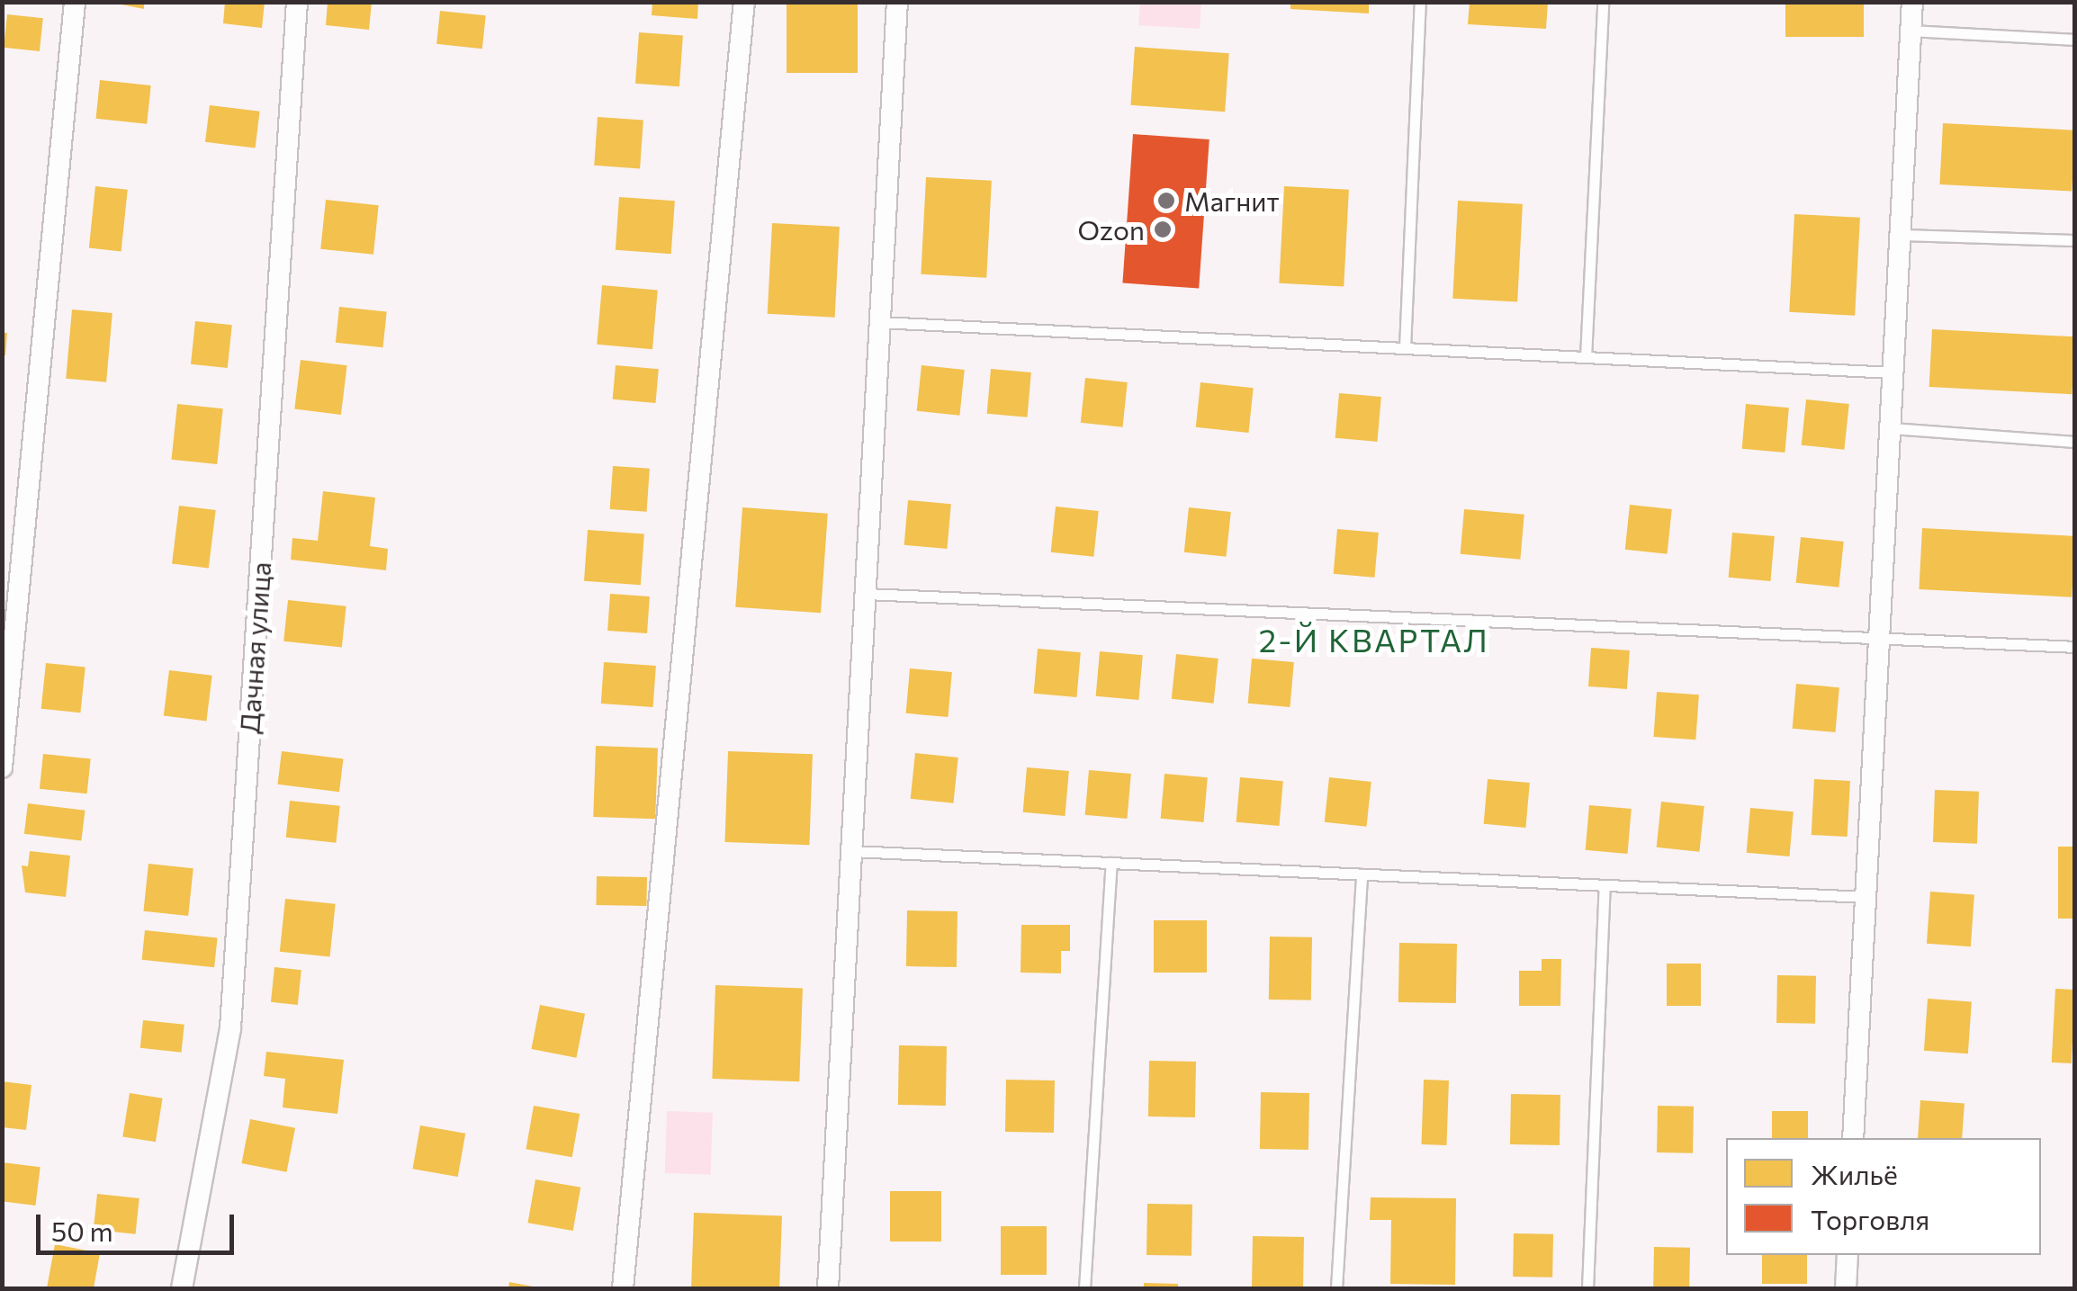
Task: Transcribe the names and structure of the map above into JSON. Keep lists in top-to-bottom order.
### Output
{
  "streets": {
    "street": ["Дачная улица"]
  },
  "districts": ["2-Й КВАРТАЛ"],
  "places": ["Магнит", "Ozon"],
  "legend": ["Жильё", "Торговля"],
  "scale_bar": "50 m"
}
